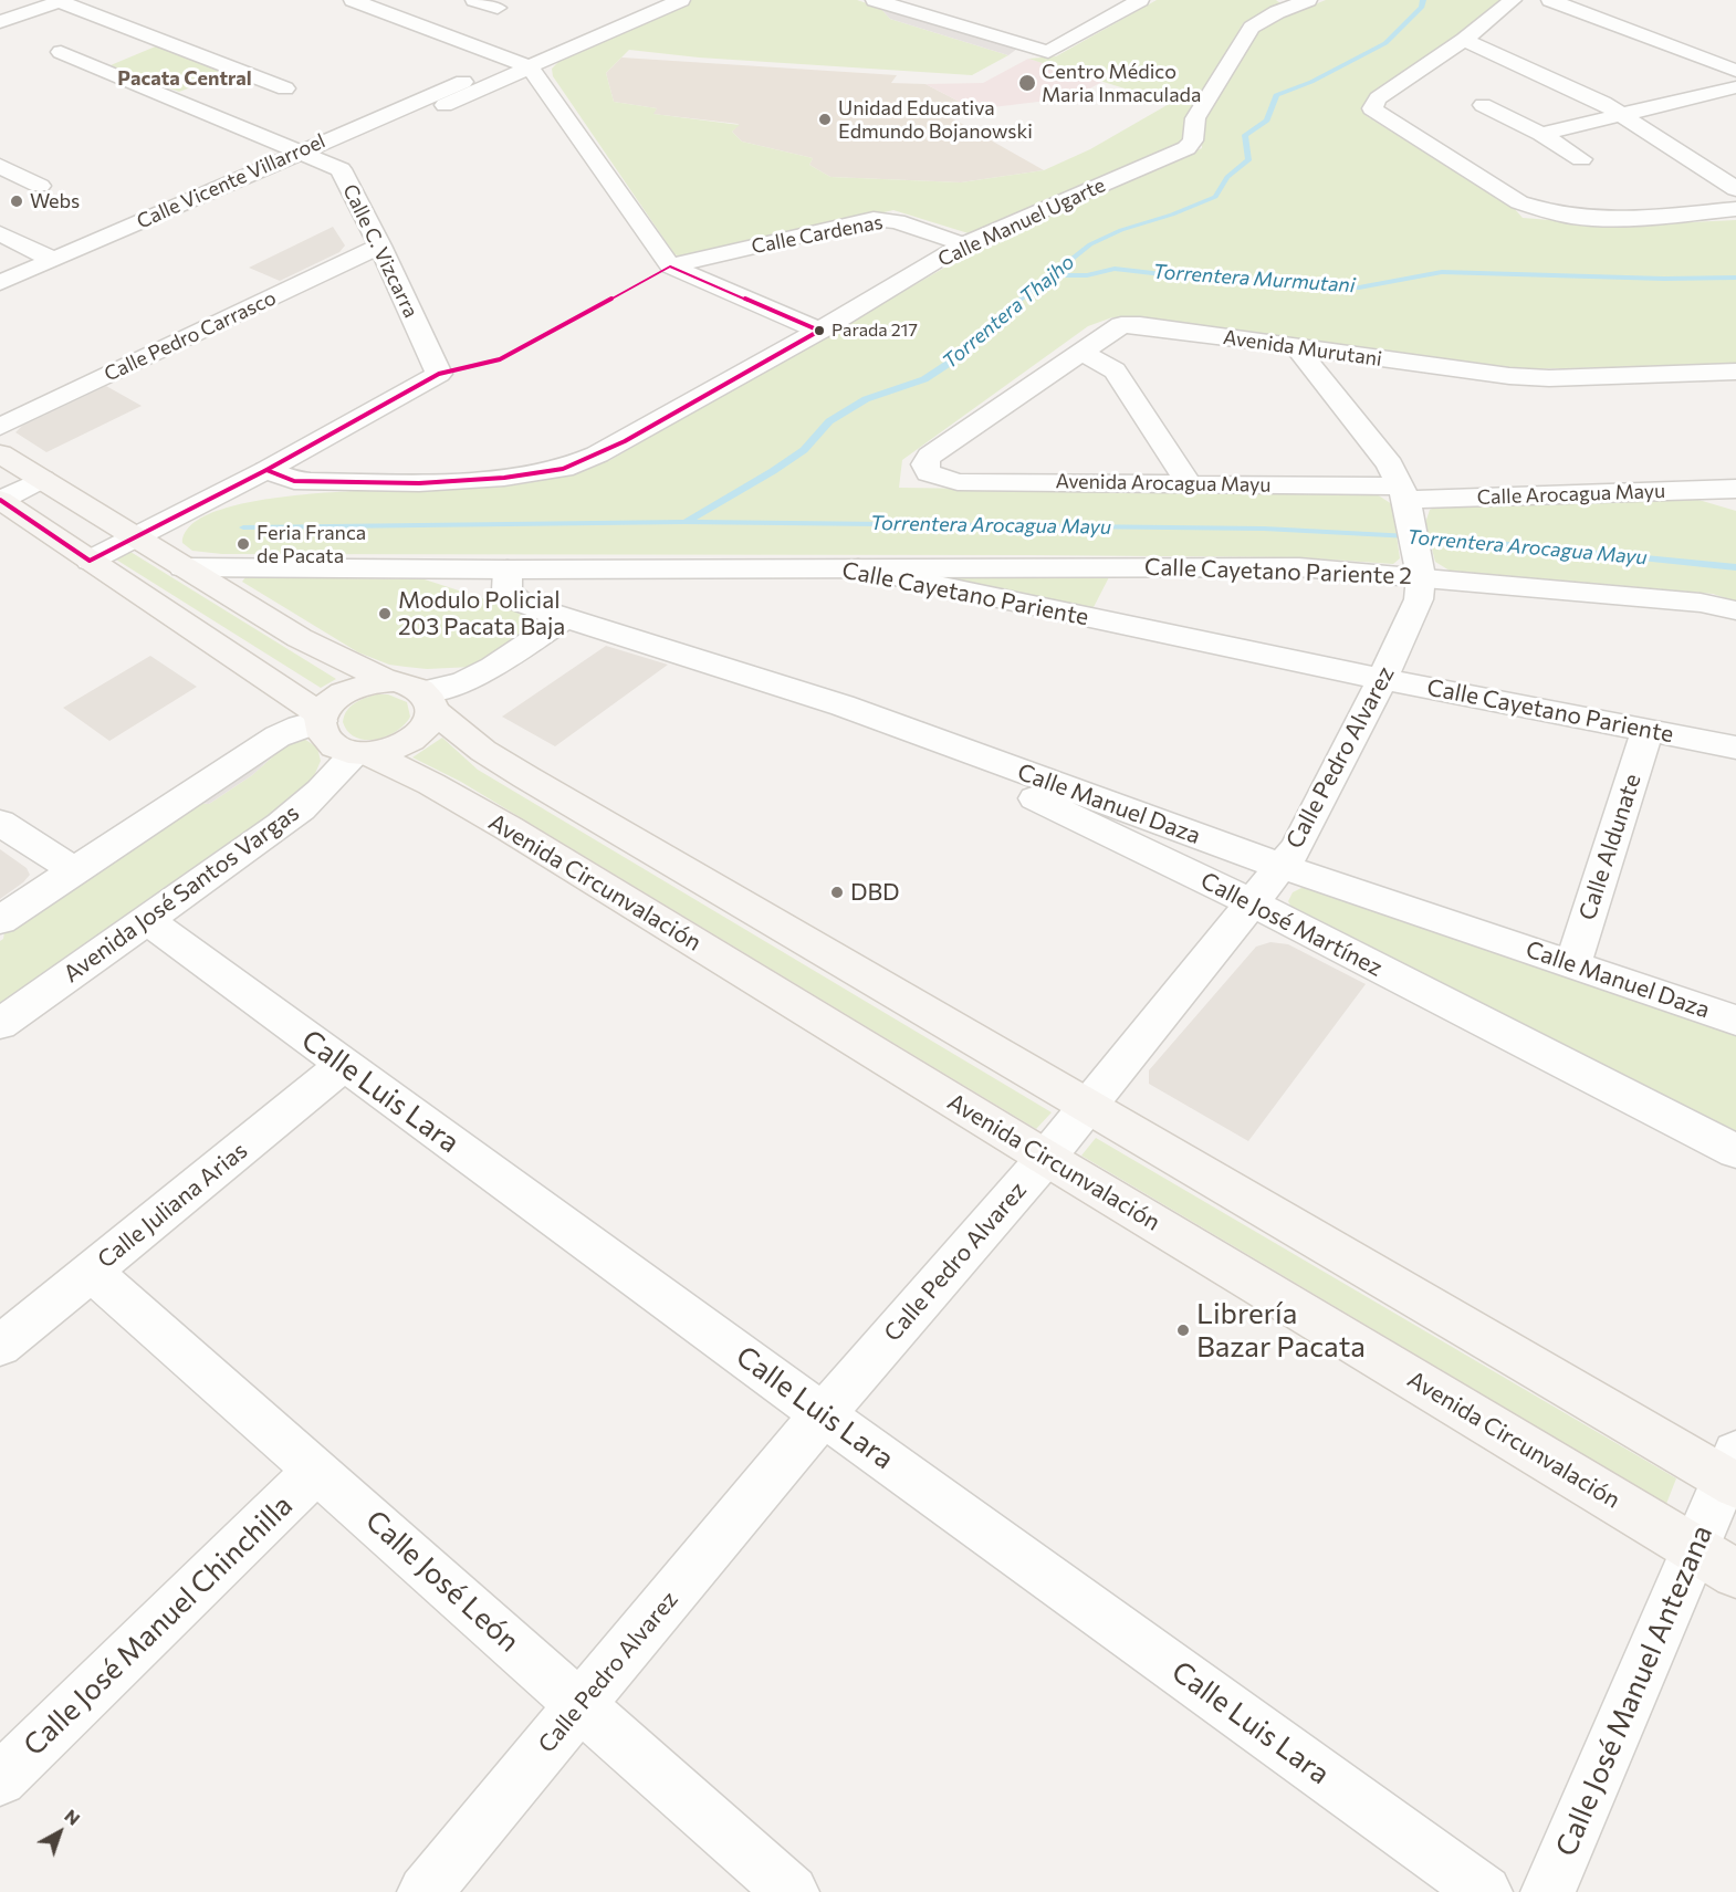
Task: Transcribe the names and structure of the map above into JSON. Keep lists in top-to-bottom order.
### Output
{
  "streets": {
    "main road": ["Avenida Circunvalación"],
    "street": [
      "Calle Vicente Villarroel",
      "Calle Manuel Ugarte",
      "Calle Cardenas",
      "Calle C. Vizcarra",
      "Calle Pedro Carrasco",
      "Avenida Murutani",
      "Avenida Arocagua Mayu",
      "Calle Arocagua Mayu",
      "Calle Cayetano Pariente 2",
      "Calle Cayetano Pariente",
      "Calle Pedro Alvarez",
      "Calle Manuel Daza",
      "Calle Aldunate",
      "Avenida José Santos Vargas",
      "Calle José Martínez",
      "Calle Luis Lara",
      "Calle Juliana Arias",
      "Calle José León",
      "Calle José Manuel Chinchilla",
      "Calle José Manuel Antezana"
    ]
  },
  "crossings": [
    ["Calle Vicente Villarroel", "Calle C. Vizcarra"],
    ["Calle Manuel Ugarte", "Calle Cardenas"],
    ["Calle Manuel Ugarte", "Calle C. Vizcarra"],
    ["Calle C. Vizcarra", "Calle Pedro Carrasco"],
    ["Avenida Murutani", "Avenida Arocagua Mayu"],
    ["Avenida Murutani", "Calle Pedro Alvarez"],
    ["Avenida Arocagua Mayu", "Calle Arocagua Mayu"],
    ["Avenida Arocagua Mayu", "Calle Pedro Alvarez"],
    ["Calle Arocagua Mayu", "Calle Pedro Alvarez"],
    ["Calle Cayetano Pariente 2", "Calle Cayetano Pariente"],
    ["Calle Cayetano Pariente 2", "Calle Pedro Alvarez"],
    ["Calle Cayetano Pariente", "Calle Pedro Alvarez"],
    ["Calle Cayetano Pariente", "Calle Manuel Daza"],
    ["Calle Cayetano Pariente", "Calle Aldunate"],
    ["Calle Pedro Alvarez", "Calle Manuel Daza"],
    ["Calle Pedro Alvarez", "Avenida Circunvalación"],
    ["Calle Pedro Alvarez", "Calle José Martínez"],
    ["Calle Pedro Alvarez", "Calle Luis Lara"],
    ["Calle Pedro Alvarez", "Calle José León"],
    ["Calle Manuel Daza", "Calle Aldunate"],
    ["Calle Manuel Daza", "Calle José Martínez"],
    ["Avenida Circunvalación", "Avenida José Santos Vargas"],
    ["Avenida Circunvalación", "Calle José Manuel Antezana"],
    ["Avenida José Santos Vargas", "Calle Luis Lara"],
    ["Calle Luis Lara", "Calle Juliana Arias"],
    ["Calle Juliana Arias", "Calle José León"],
    ["Calle José León", "Calle José Manuel Chinchilla"]
  ],
  "districts": ["Pacata Central"],
  "water": ["Torrentera Murmutani", "Torrentera Thajho", "Torrentera Arocagua Mayu"],
  "places": [
    "Centro Médico Maria Inmaculada",
    "Unidad Educativa Edmundo Bojanowski",
    "Webs",
    "Parada 217",
    "Feria Franca de Pacata",
    "Modulo Policial 203 Pacata Baja",
    "DBD",
    "Librería Bazar Pacata"
  ],
  "north": "top right"
}
